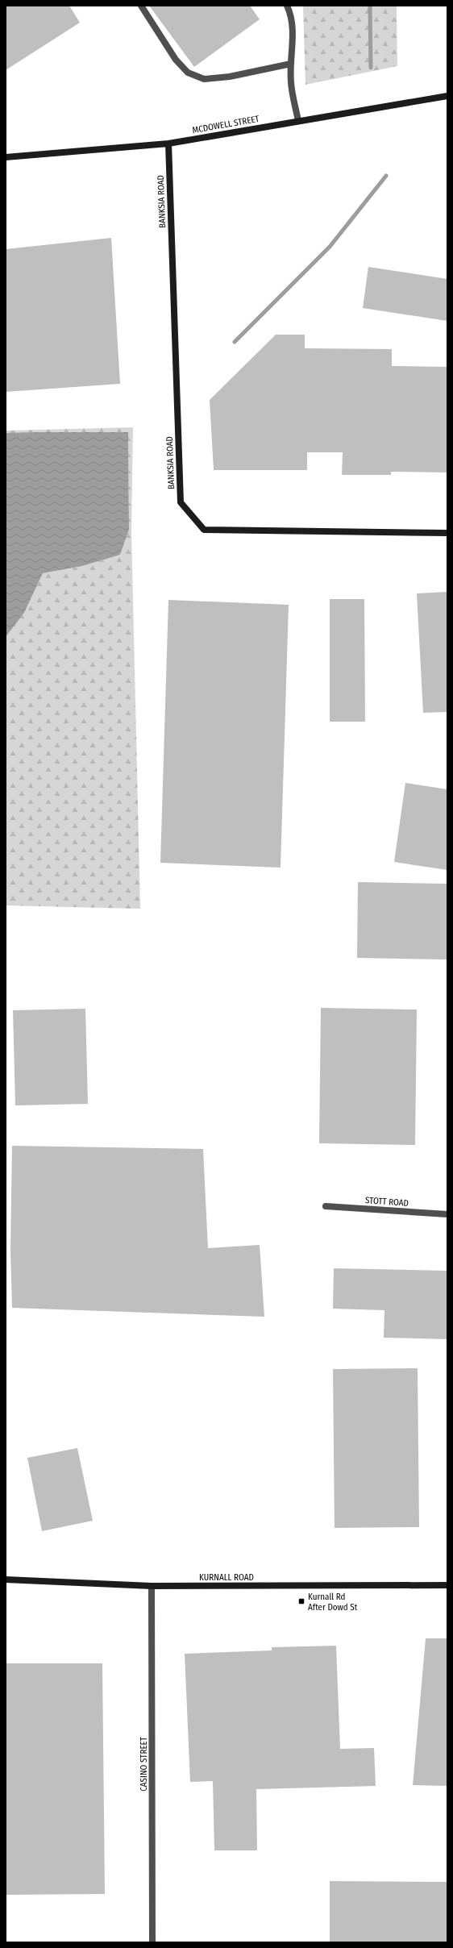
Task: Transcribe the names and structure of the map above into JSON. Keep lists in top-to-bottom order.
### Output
{
  "streets": {
    "street": [
      "MCDOWELL STREET",
      "BANKSIA ROAD",
      "STOTT ROAD",
      "KURNALL ROAD",
      "CASINO STREET"
    ]
  },
  "crossings": [
    ["MCDOWELL STREET", "BANKSIA ROAD"],
    ["KURNALL ROAD", "CASINO STREET"]
  ],
  "places": {
    "transit": ["Kurnall Rd After Dowd St"]
  }
}
